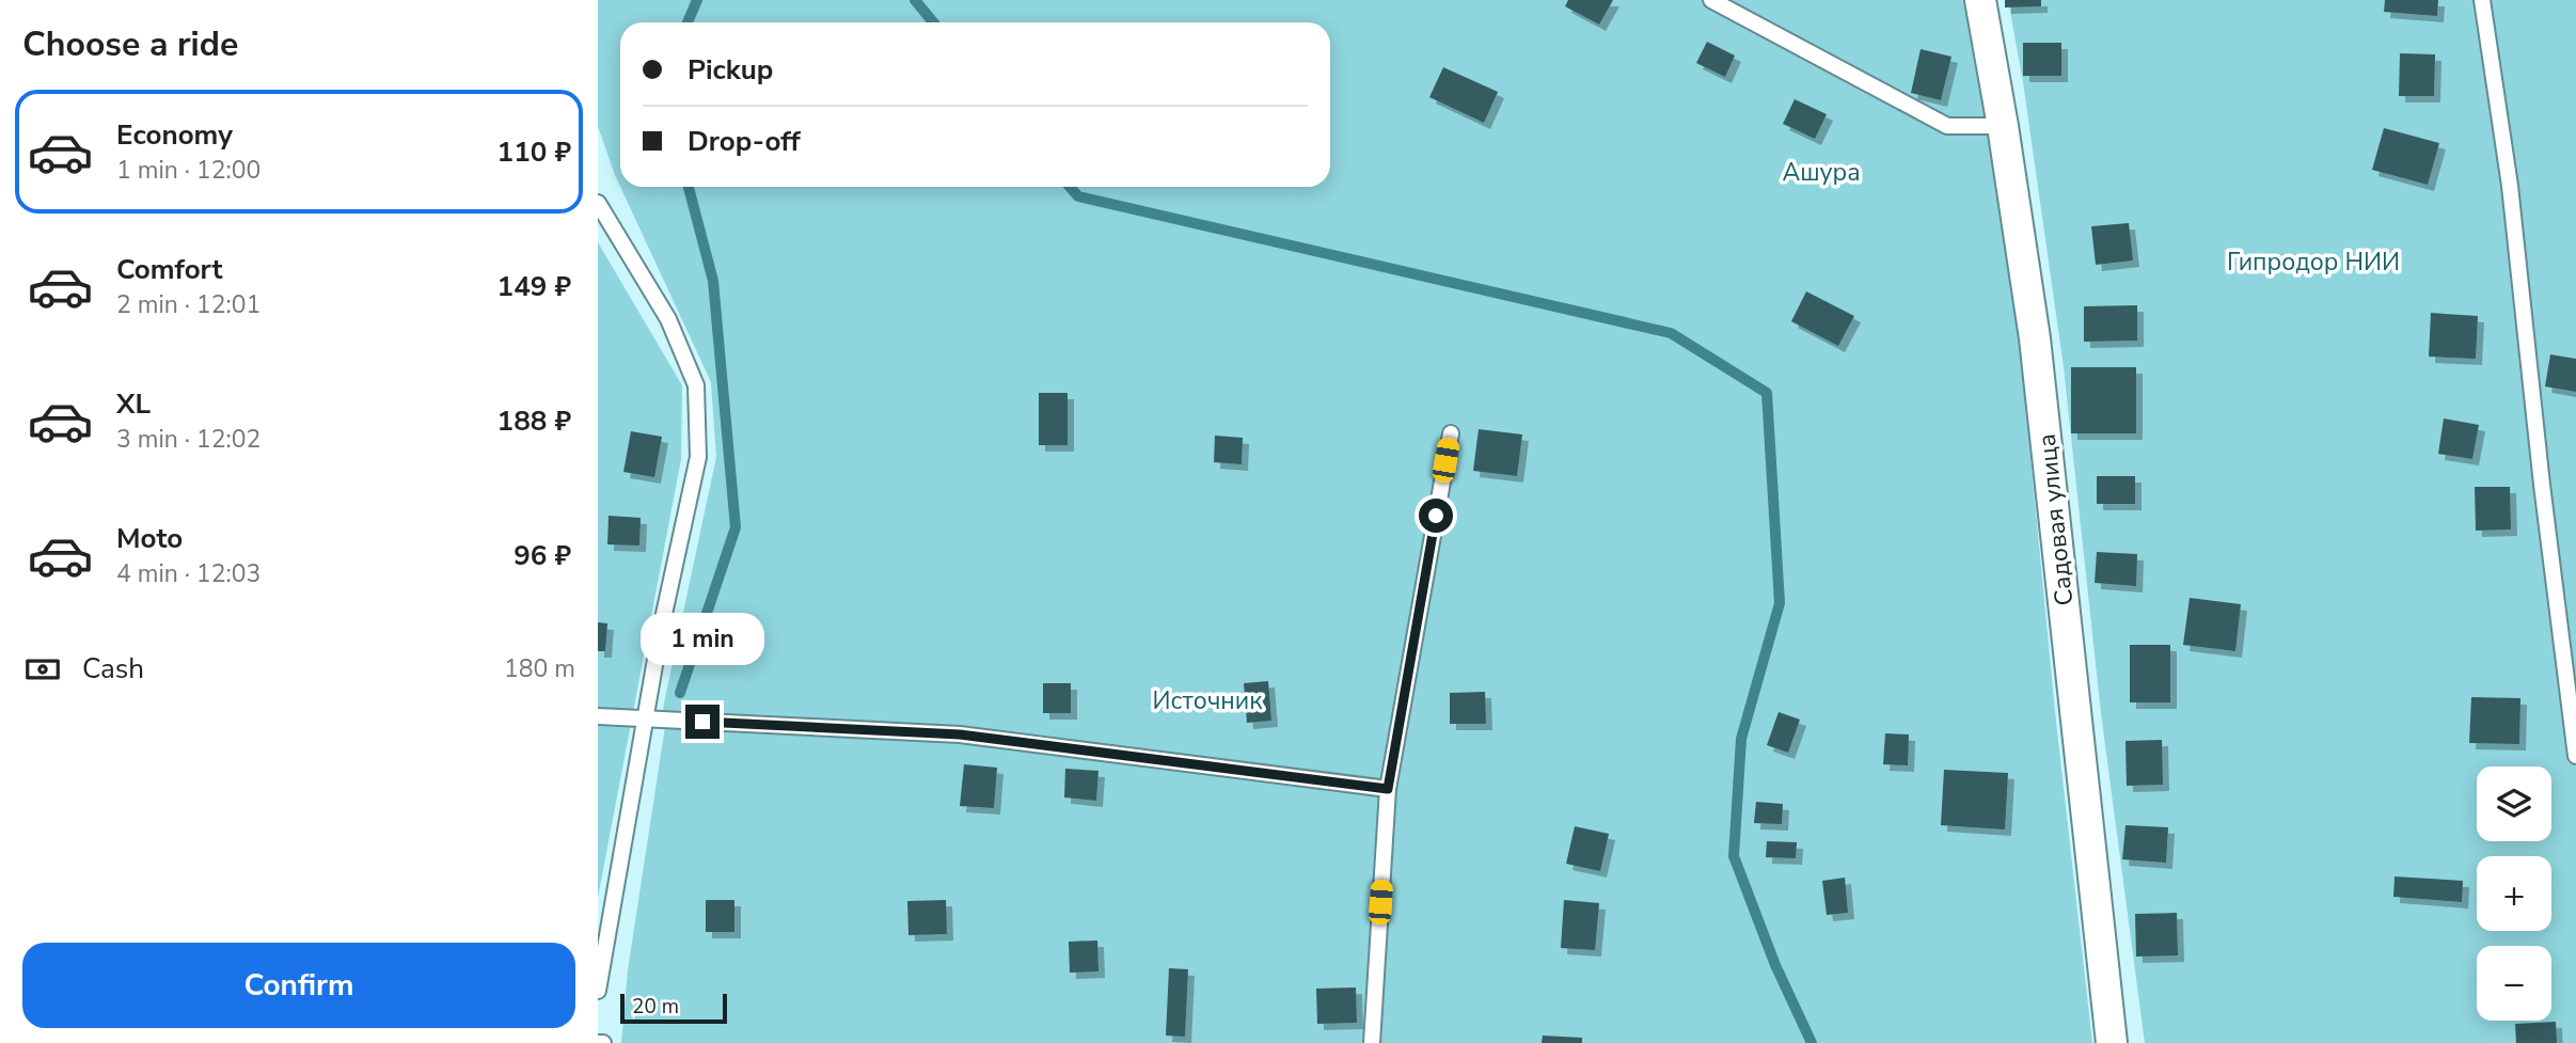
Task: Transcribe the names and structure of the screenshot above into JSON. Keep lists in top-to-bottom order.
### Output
{
  "streets": {
    "street": ["Садовая улица"]
  },
  "parks": ["Ашура", "Гипродор НИИ", "Источник"],
  "scale_bar": "20 m",
  "page": {
    "heading": "Choose a ride",
    "banner": ["Pickup", "Drop-off"],
    "list": [
      {
        "name": "Economy",
        "note": "1 min · 12:00",
        "value": "110 ₽"
      },
      {
        "name": "Comfort",
        "note": "2 min · 12:01",
        "value": "149 ₽"
      },
      {
        "name": "XL",
        "note": "3 min · 12:02",
        "value": "188 ₽"
      },
      {
        "name": "Moto",
        "note": "4 min · 12:03",
        "value": "96 ₽"
      }
    ],
    "bubble": "1 min",
    "pay": ["Cash", "180 m"],
    "map_buttons": ["+", "−"],
    "buttons": "Confirm",
    "scale": "20 m"
  }
}
